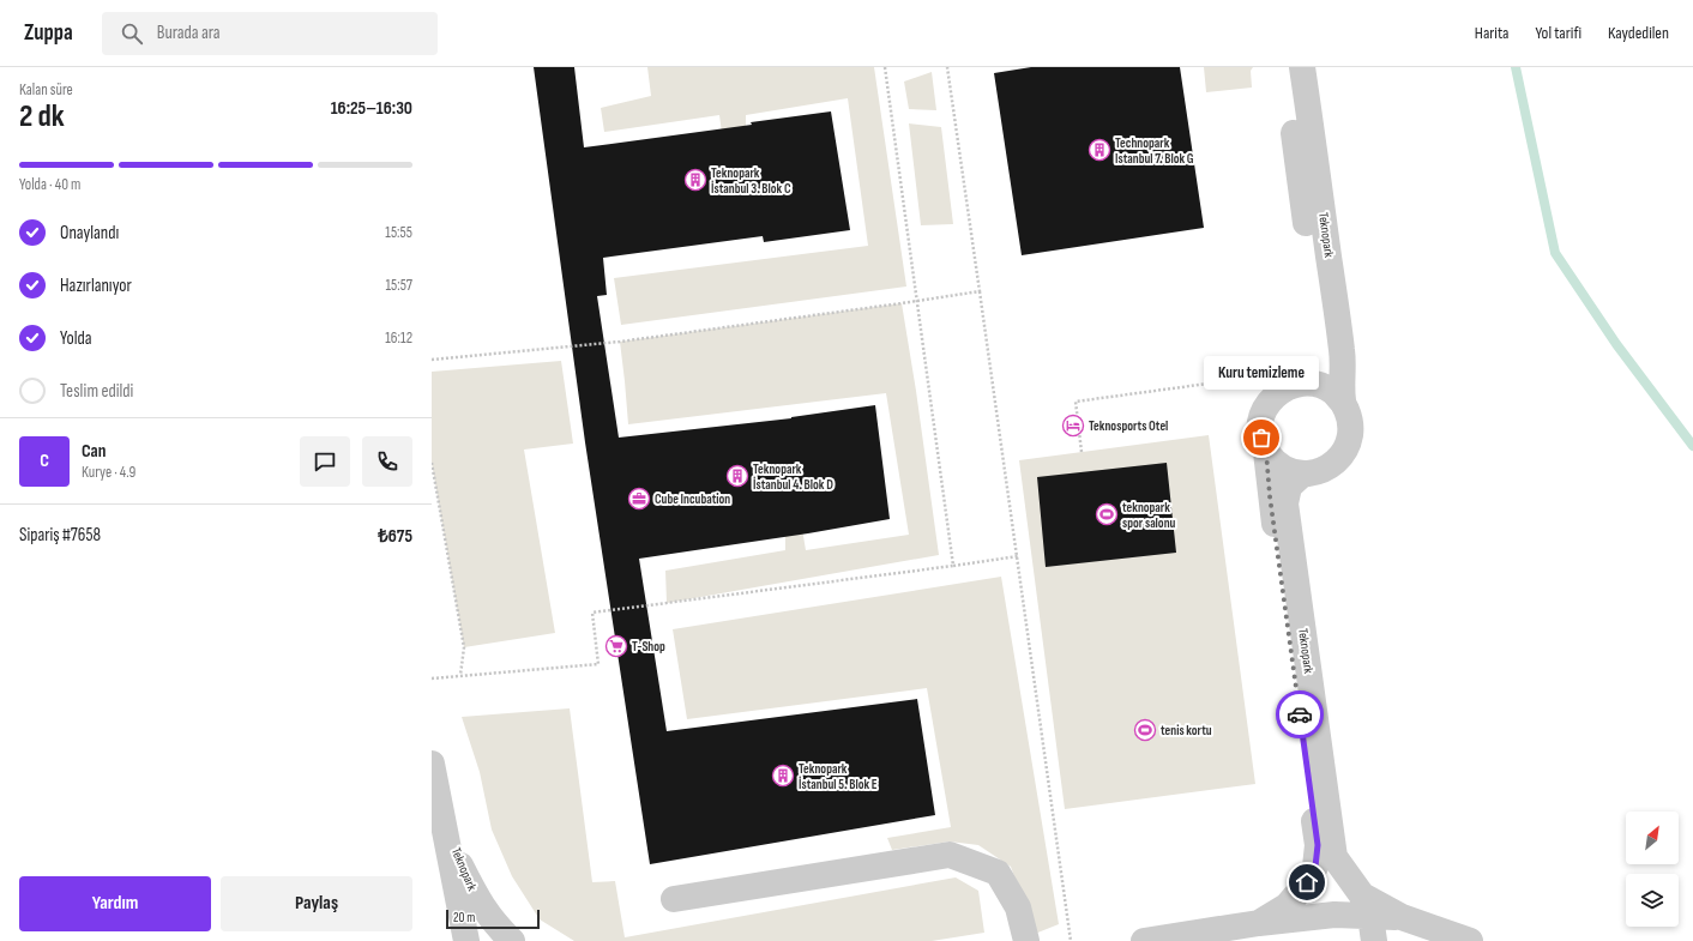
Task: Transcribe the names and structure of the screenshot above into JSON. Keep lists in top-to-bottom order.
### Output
{
  "streets": {
    "street": ["Teknopark"]
  },
  "places": {
    "building": [
      "Technopark Istanbul 7. Blok G",
      "Teknopark İstanbul 3. Blok C",
      "Teknopark İstanbul 4. Blok D",
      "Teknopark İstanbul 5. Blok E"
    ],
    "hotel": ["Teknosports Otel"],
    "other": ["Kuru temizleme"],
    "office": ["Cube Incubation"],
    "sports": ["teknopark spor salonu", "tenis kortu"],
    "supermarket": ["T-Shop"]
  },
  "scale_bar": "20 m",
  "north": "top right",
  "page": {
    "header": "Zuppa",
    "search": "Burada ara",
    "nav": ["Harita", "Yol tarifi", "Kaydedilen"],
    "heading": ["2 dk", "Kalan süre", "16:25–16:30"],
    "panel": [
      "Can",
      "Kurye · 4.9",
      "Sipariş #7658",
      "₺675"
    ],
    "bar": "Yolda · 40 m",
    "list": [
      ["Onaylandı", "15:55"],
      ["Hazırlanıyor", "15:57"],
      ["Yolda", "16:12"],
      "Teslim edildi"
    ],
    "bubble": "Kuru temizleme",
    "round": "C",
    "buttons": ["Yardım", "Paylaş"],
    "scale": "20 m"
  }
}
